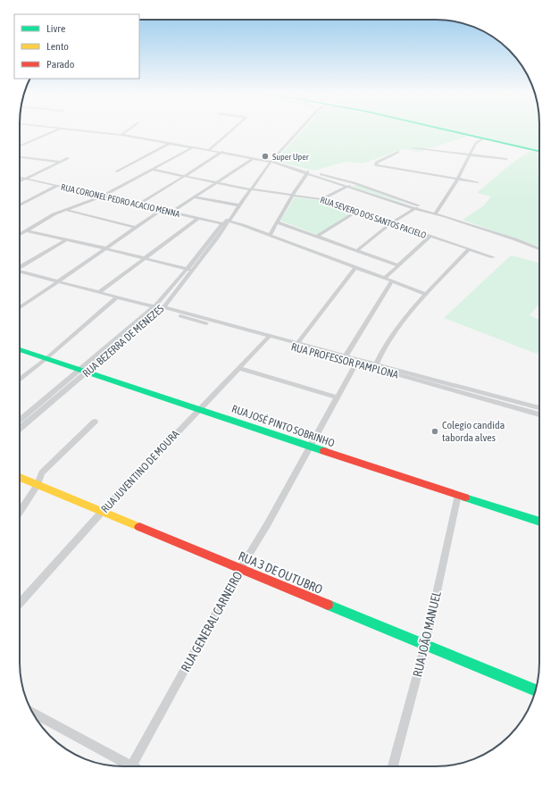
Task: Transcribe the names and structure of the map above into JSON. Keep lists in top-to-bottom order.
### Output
{
  "streets": {
    "main road": ["RUA JOSÉ PINTO SOBRINHO", "RUA 3 DE OUTUBRO"],
    "street": [
      "RUA CORONEL PEDRO ACACIO MENNA",
      "RUA SEVERO DOS SANTOS PACIELO",
      "RUA BEZERRA DE MENEZES",
      "RUA PROFESSOR PAMPLONA",
      "RUA JUVENTINO DE MOURA",
      "RUA GENERAL CARNEIRO",
      "RUA JOÃO MANUEL"
    ]
  },
  "crossings": [
    ["RUA CORONEL PEDRO ACACIO MENNA", "RUA BEZERRA DE MENEZES"],
    ["RUA SEVERO DOS SANTOS PACIELO", "RUA BEZERRA DE MENEZES"],
    ["RUA BEZERRA DE MENEZES", "RUA PROFESSOR PAMPLONA"],
    ["RUA BEZERRA DE MENEZES", "RUA JOSÉ PINTO SOBRINHO"],
    ["RUA PROFESSOR PAMPLONA", "RUA JUVENTINO DE MOURA"],
    ["RUA PROFESSOR PAMPLONA", "RUA GENERAL CARNEIRO"],
    ["RUA JOSÉ PINTO SOBRINHO", "RUA JUVENTINO DE MOURA"],
    ["RUA JOSÉ PINTO SOBRINHO", "RUA GENERAL CARNEIRO"],
    ["RUA JOSÉ PINTO SOBRINHO", "RUA JOÃO MANUEL"],
    ["RUA JUVENTINO DE MOURA", "RUA 3 DE OUTUBRO"],
    ["RUA 3 DE OUTUBRO", "RUA GENERAL CARNEIRO"],
    ["RUA 3 DE OUTUBRO", "RUA JOÃO MANUEL"]
  ],
  "places": ["Super Uper", "Colegio candida taborda alves"],
  "legend": ["Livre", "Lento", "Parado"]
}
